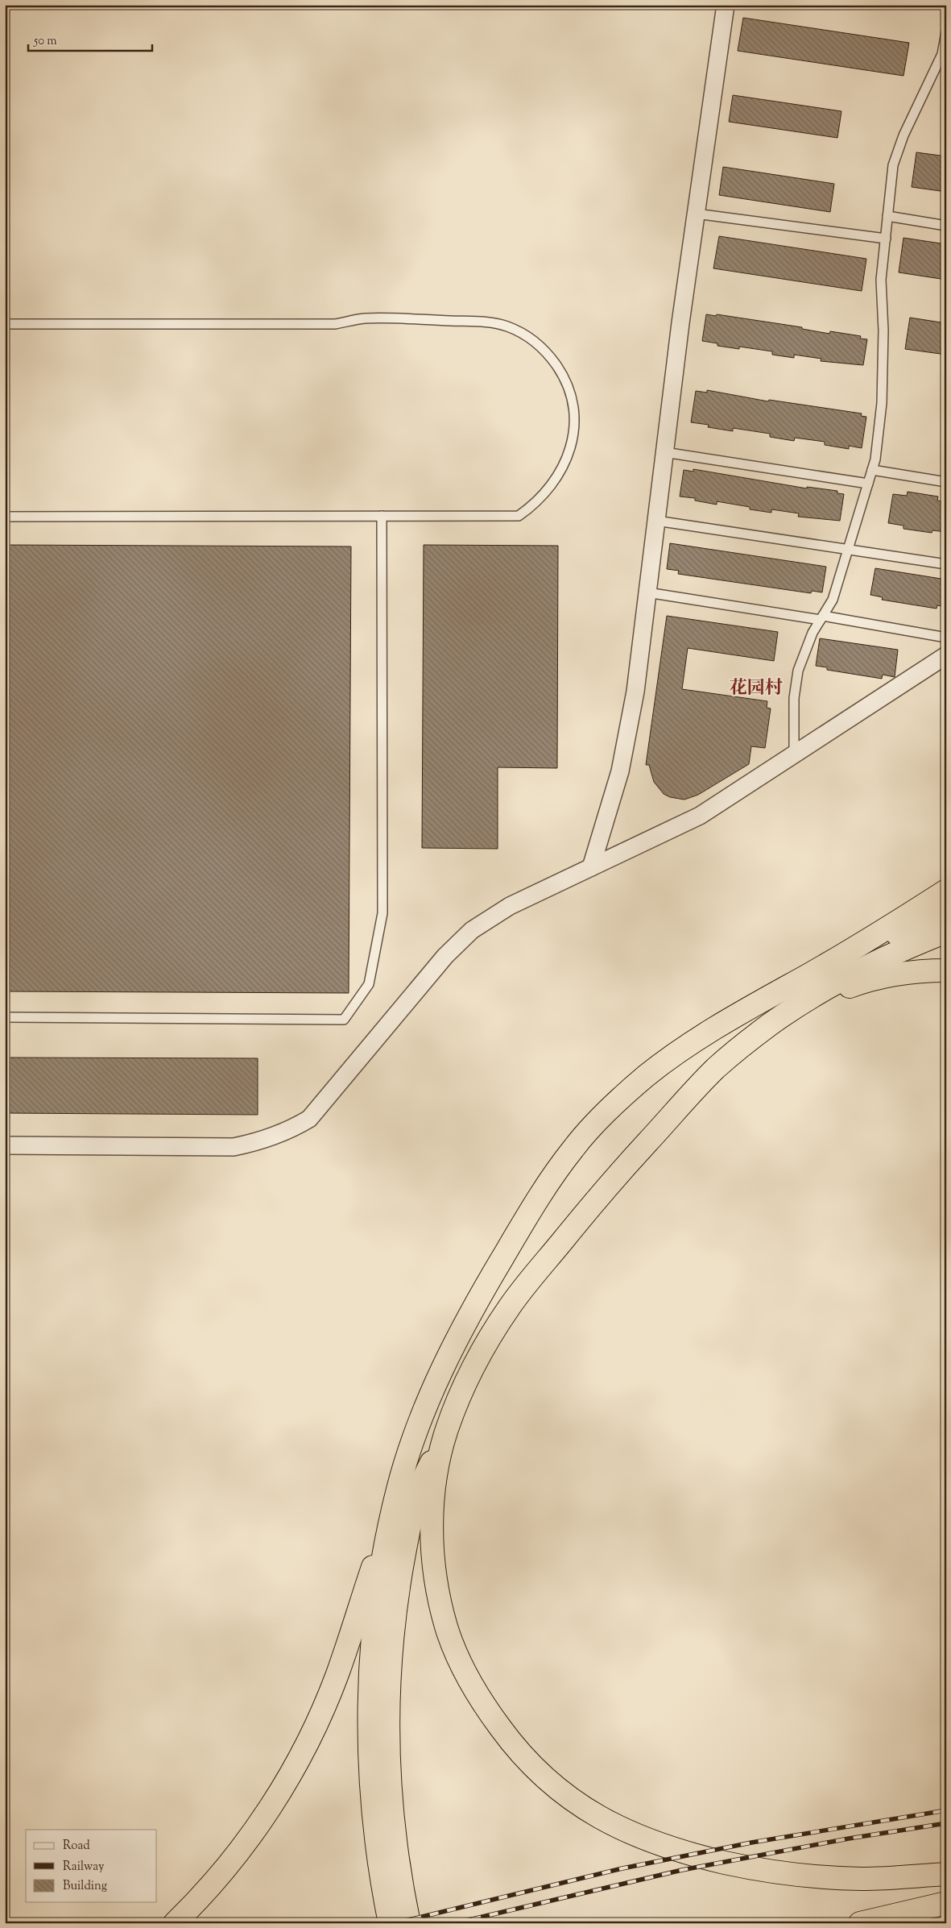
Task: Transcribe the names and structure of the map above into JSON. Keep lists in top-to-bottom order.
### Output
{
  "districts": ["花园村"],
  "legend": ["Road", "Railway", "Building"],
  "scale_bar": "50 m"
}
